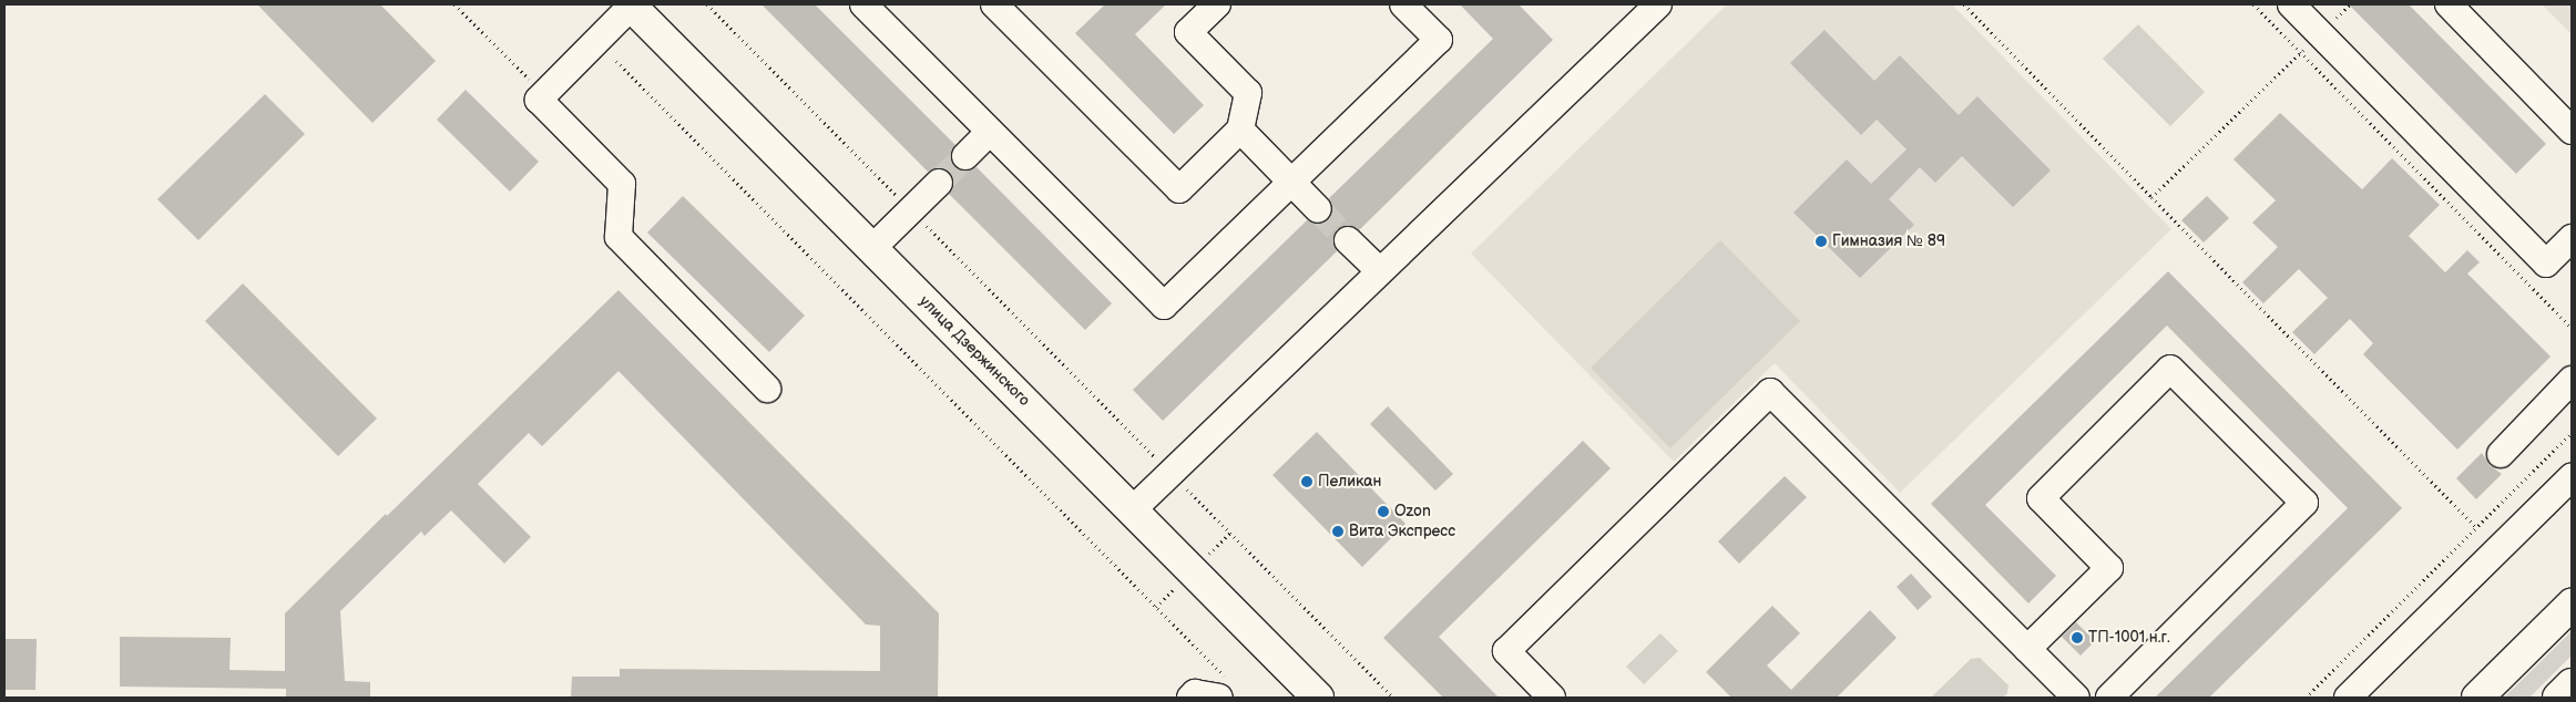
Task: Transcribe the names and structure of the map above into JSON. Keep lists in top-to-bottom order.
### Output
{
  "streets": {
    "main road": ["улица Дзержинского"]
  },
  "places": [
    "Гимназия № 89",
    "Пеликан",
    "Ozon",
    "Вита Экспресс",
    "ТП-1001 н.г."
  ]
}
